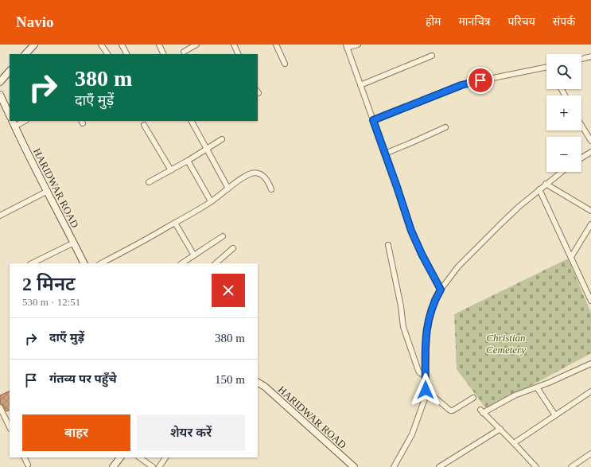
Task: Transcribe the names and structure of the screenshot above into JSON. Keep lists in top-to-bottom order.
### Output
{
  "streets": {
    "main road": ["HARIDWAR ROAD"]
  },
  "parks": ["Christian Cemetery"],
  "page": {
    "header": "Navio",
    "nav": [
      "होम",
      "मानचित्र",
      "परिचय",
      "संपर्क"
    ],
    "map_buttons": ["+", "−"],
    "turn": ["380 m", "दाएँ मुड़ें"],
    "heading": ["2 मिनट", "530 m · 12:51"],
    "list": [
      {
        "name": "दाएँ मुड़ें",
        "value": "380 m"
      },
      {
        "name": "गंतव्य पर पहुँचे",
        "value": "150 m"
      }
    ],
    "buttons": ["बाहर", "शेयर करें"]
  }
}
